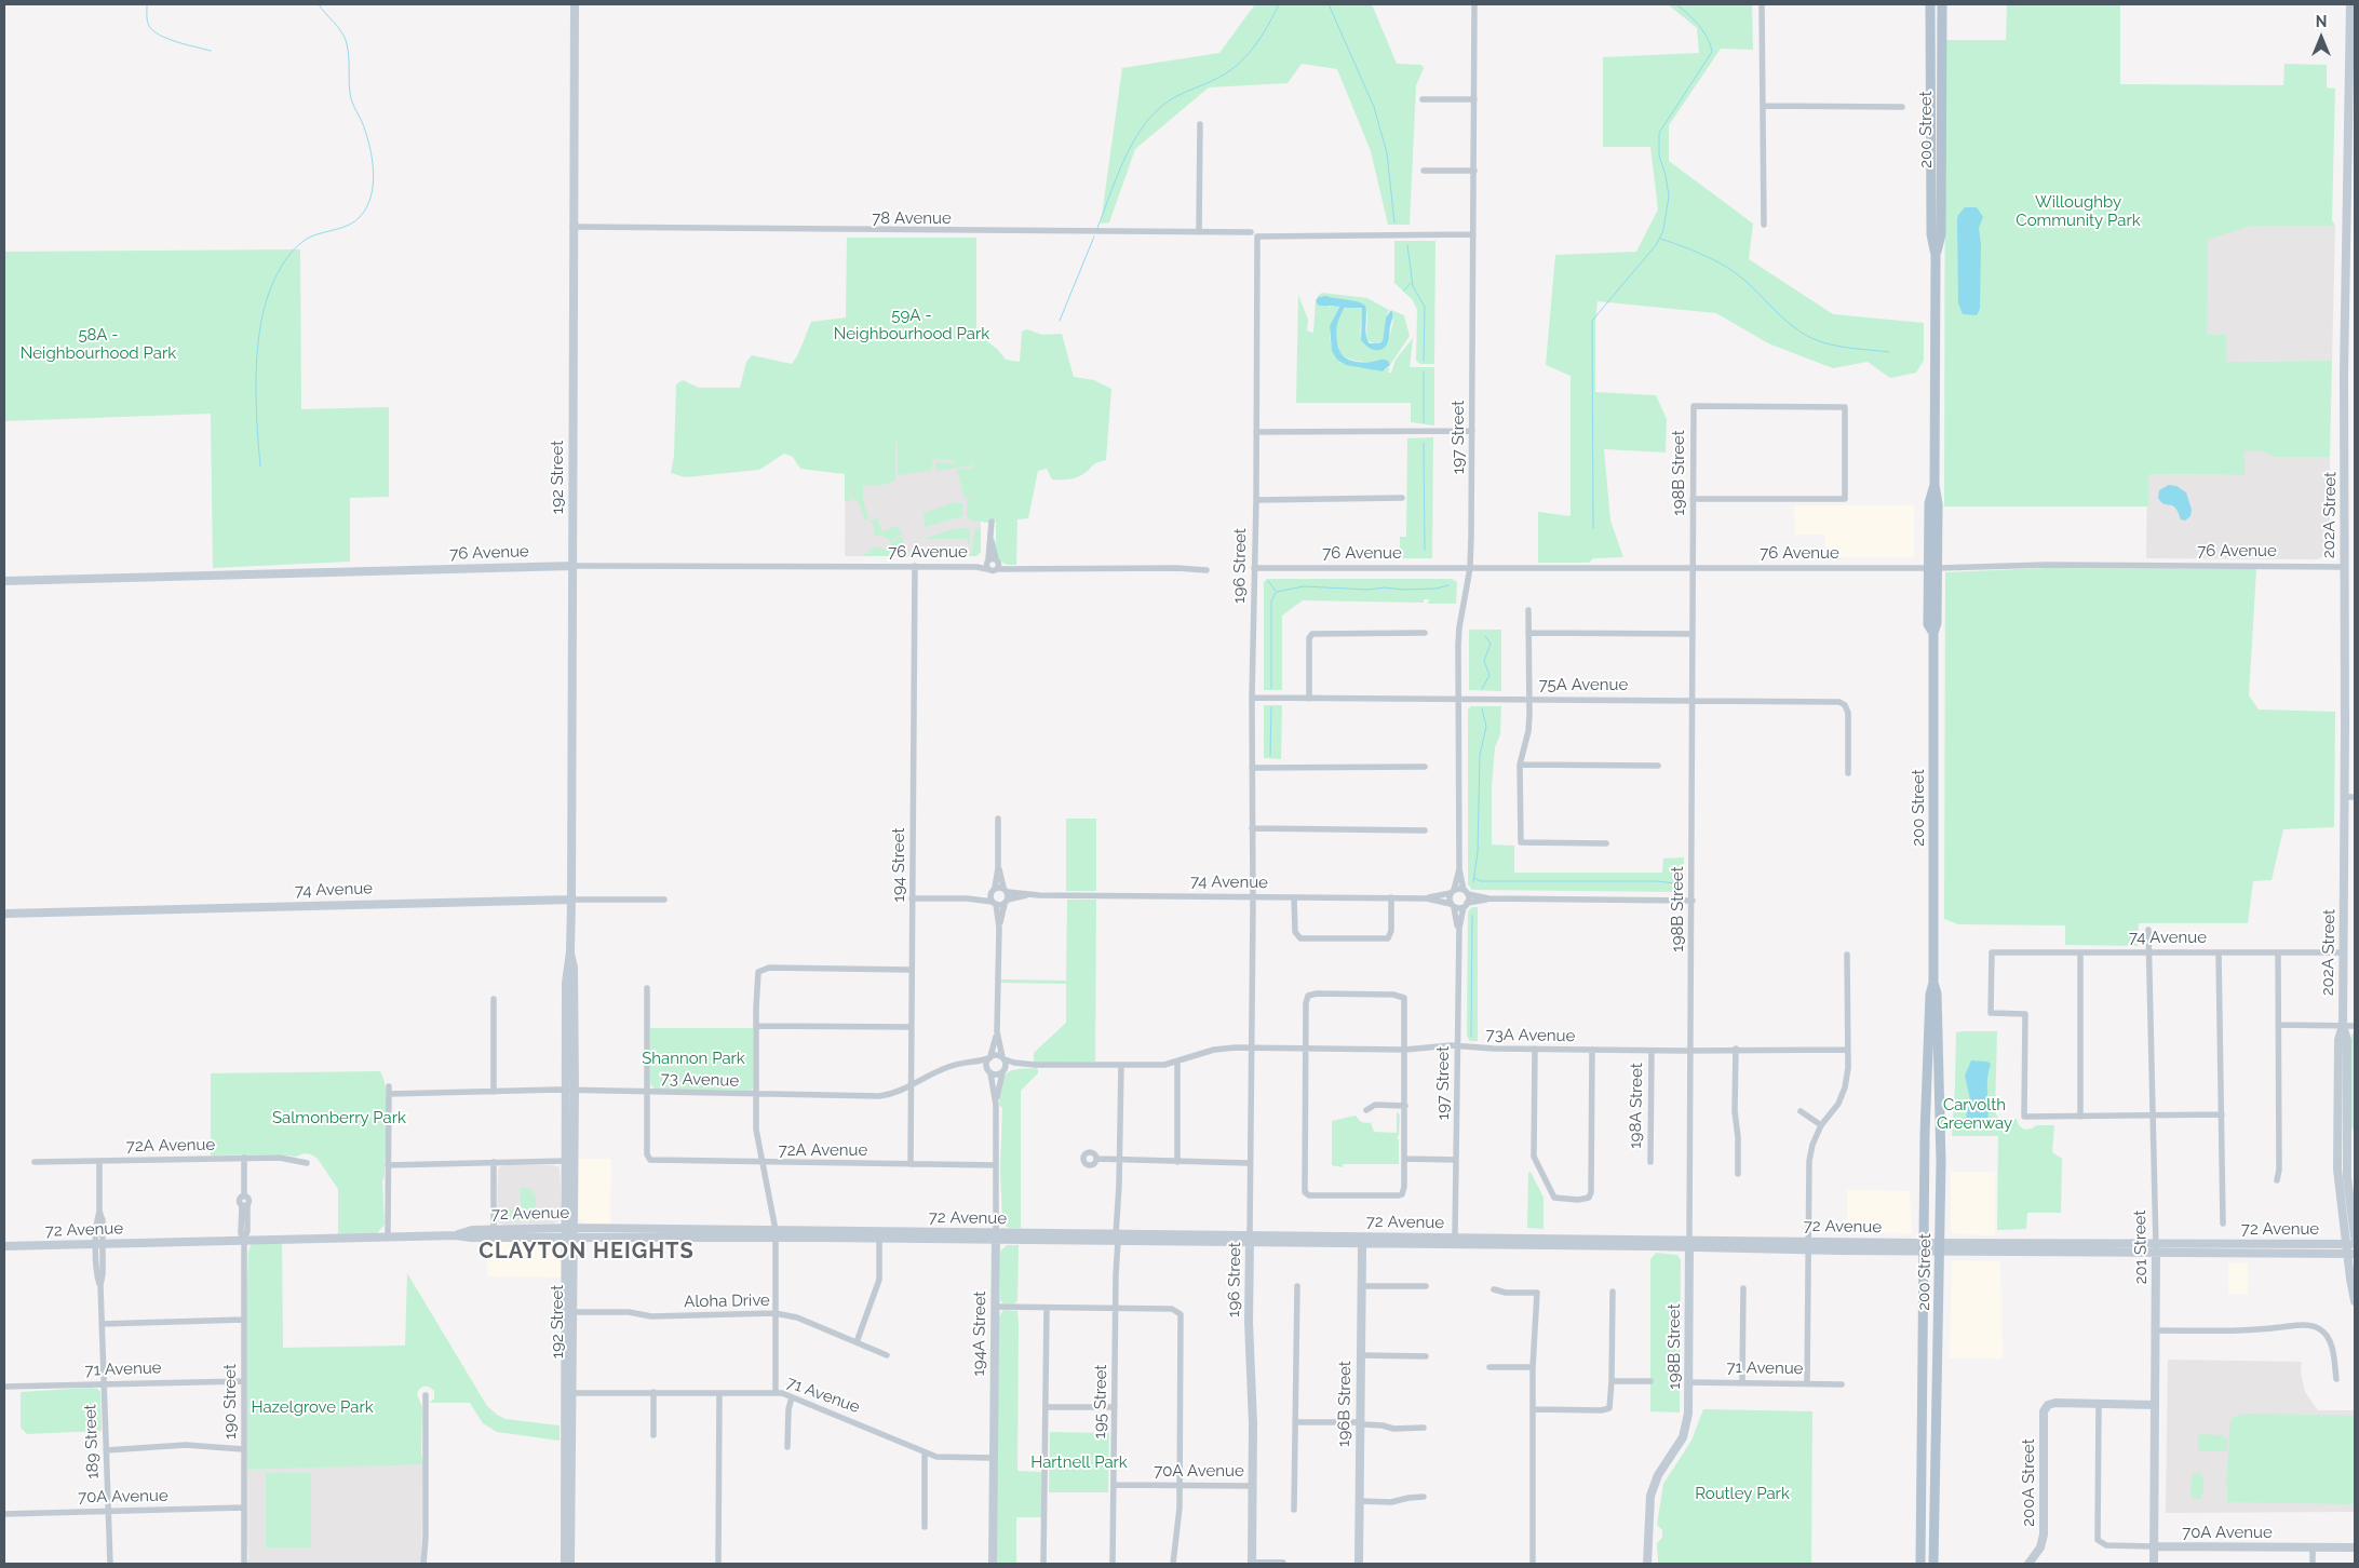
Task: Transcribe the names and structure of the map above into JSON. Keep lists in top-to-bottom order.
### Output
{
  "streets": {
    "main road": [
      "200 Street",
      "198B Street",
      "192 Street",
      "202A Street",
      "76 Avenue",
      "196 Street",
      "74 Avenue",
      "72 Avenue",
      "201 Street",
      "194A Street",
      "196B Street",
      "70A Avenue",
      "200A Street"
    ],
    "street": [
      "78 Avenue",
      "197 Street",
      "75A Avenue",
      "194 Street",
      "73A Avenue",
      "73 Avenue",
      "198A Street",
      "72A Avenue",
      "Aloha Drive",
      "71 Avenue",
      "190 Street",
      "195 Street",
      "189 Street"
    ]
  },
  "crossings": [
    ["200 Street", "76 Avenue"],
    ["200 Street", "72 Avenue"],
    ["78 Avenue", "192 Street"],
    ["197 Street", "76 Avenue"],
    ["197 Street", "196 Street"],
    ["197 Street", "75A Avenue"],
    ["197 Street", "74 Avenue"],
    ["197 Street", "73A Avenue"],
    ["197 Street", "72 Avenue"],
    ["198B Street", "76 Avenue"],
    ["198B Street", "75A Avenue"],
    ["198B Street", "73A Avenue"],
    ["198B Street", "72 Avenue"],
    ["198B Street", "71 Avenue"],
    ["192 Street", "76 Avenue"],
    ["192 Street", "74 Avenue"],
    ["192 Street", "73 Avenue"],
    ["192 Street", "72 Avenue"],
    ["192 Street", "Aloha Drive"],
    ["192 Street", "71 Avenue"],
    ["202A Street", "76 Avenue"],
    ["202A Street", "74 Avenue"],
    ["202A Street", "72 Avenue"],
    ["76 Avenue", "196 Street"],
    ["76 Avenue", "194 Street"],
    ["196 Street", "75A Avenue"],
    ["196 Street", "74 Avenue"],
    ["196 Street", "73A Avenue"],
    ["196 Street", "72 Avenue"],
    ["196 Street", "70A Avenue"],
    ["194 Street", "73 Avenue"],
    ["194 Street", "72A Avenue"],
    ["74 Avenue", "201 Street"],
    ["73A Avenue", "198A Street"],
    ["73 Avenue", "72A Avenue"],
    ["73 Avenue", "194A Street"],
    ["72A Avenue", "194A Street"],
    ["72A Avenue", "190 Street"],
    ["72A Avenue", "189 Street"],
    ["72 Avenue", "201 Street"],
    ["72 Avenue", "194A Street"],
    ["72 Avenue", "190 Street"],
    ["72 Avenue", "195 Street"],
    ["72 Avenue", "196B Street"],
    ["72 Avenue", "189 Street"],
    ["201 Street", "70A Avenue"],
    ["194A Street", "71 Avenue"],
    ["71 Avenue", "190 Street"],
    ["71 Avenue", "189 Street"],
    ["190 Street", "70A Avenue"],
    ["195 Street", "70A Avenue"],
    ["189 Street", "70A Avenue"],
    ["70A Avenue", "200A Street"]
  ],
  "districts": ["CLAYTON HEIGHTS"],
  "parks": [
    "Willoughby Community Park",
    "59A - Neighbourhood Park",
    "58A - Neighbourhood Park",
    "Shannon Park",
    "Carvolth Greenway",
    "Salmonberry Park",
    "Hazelgrove Park",
    "Hartnell Park",
    "Routley Park"
  ],
  "north": "top"
}
